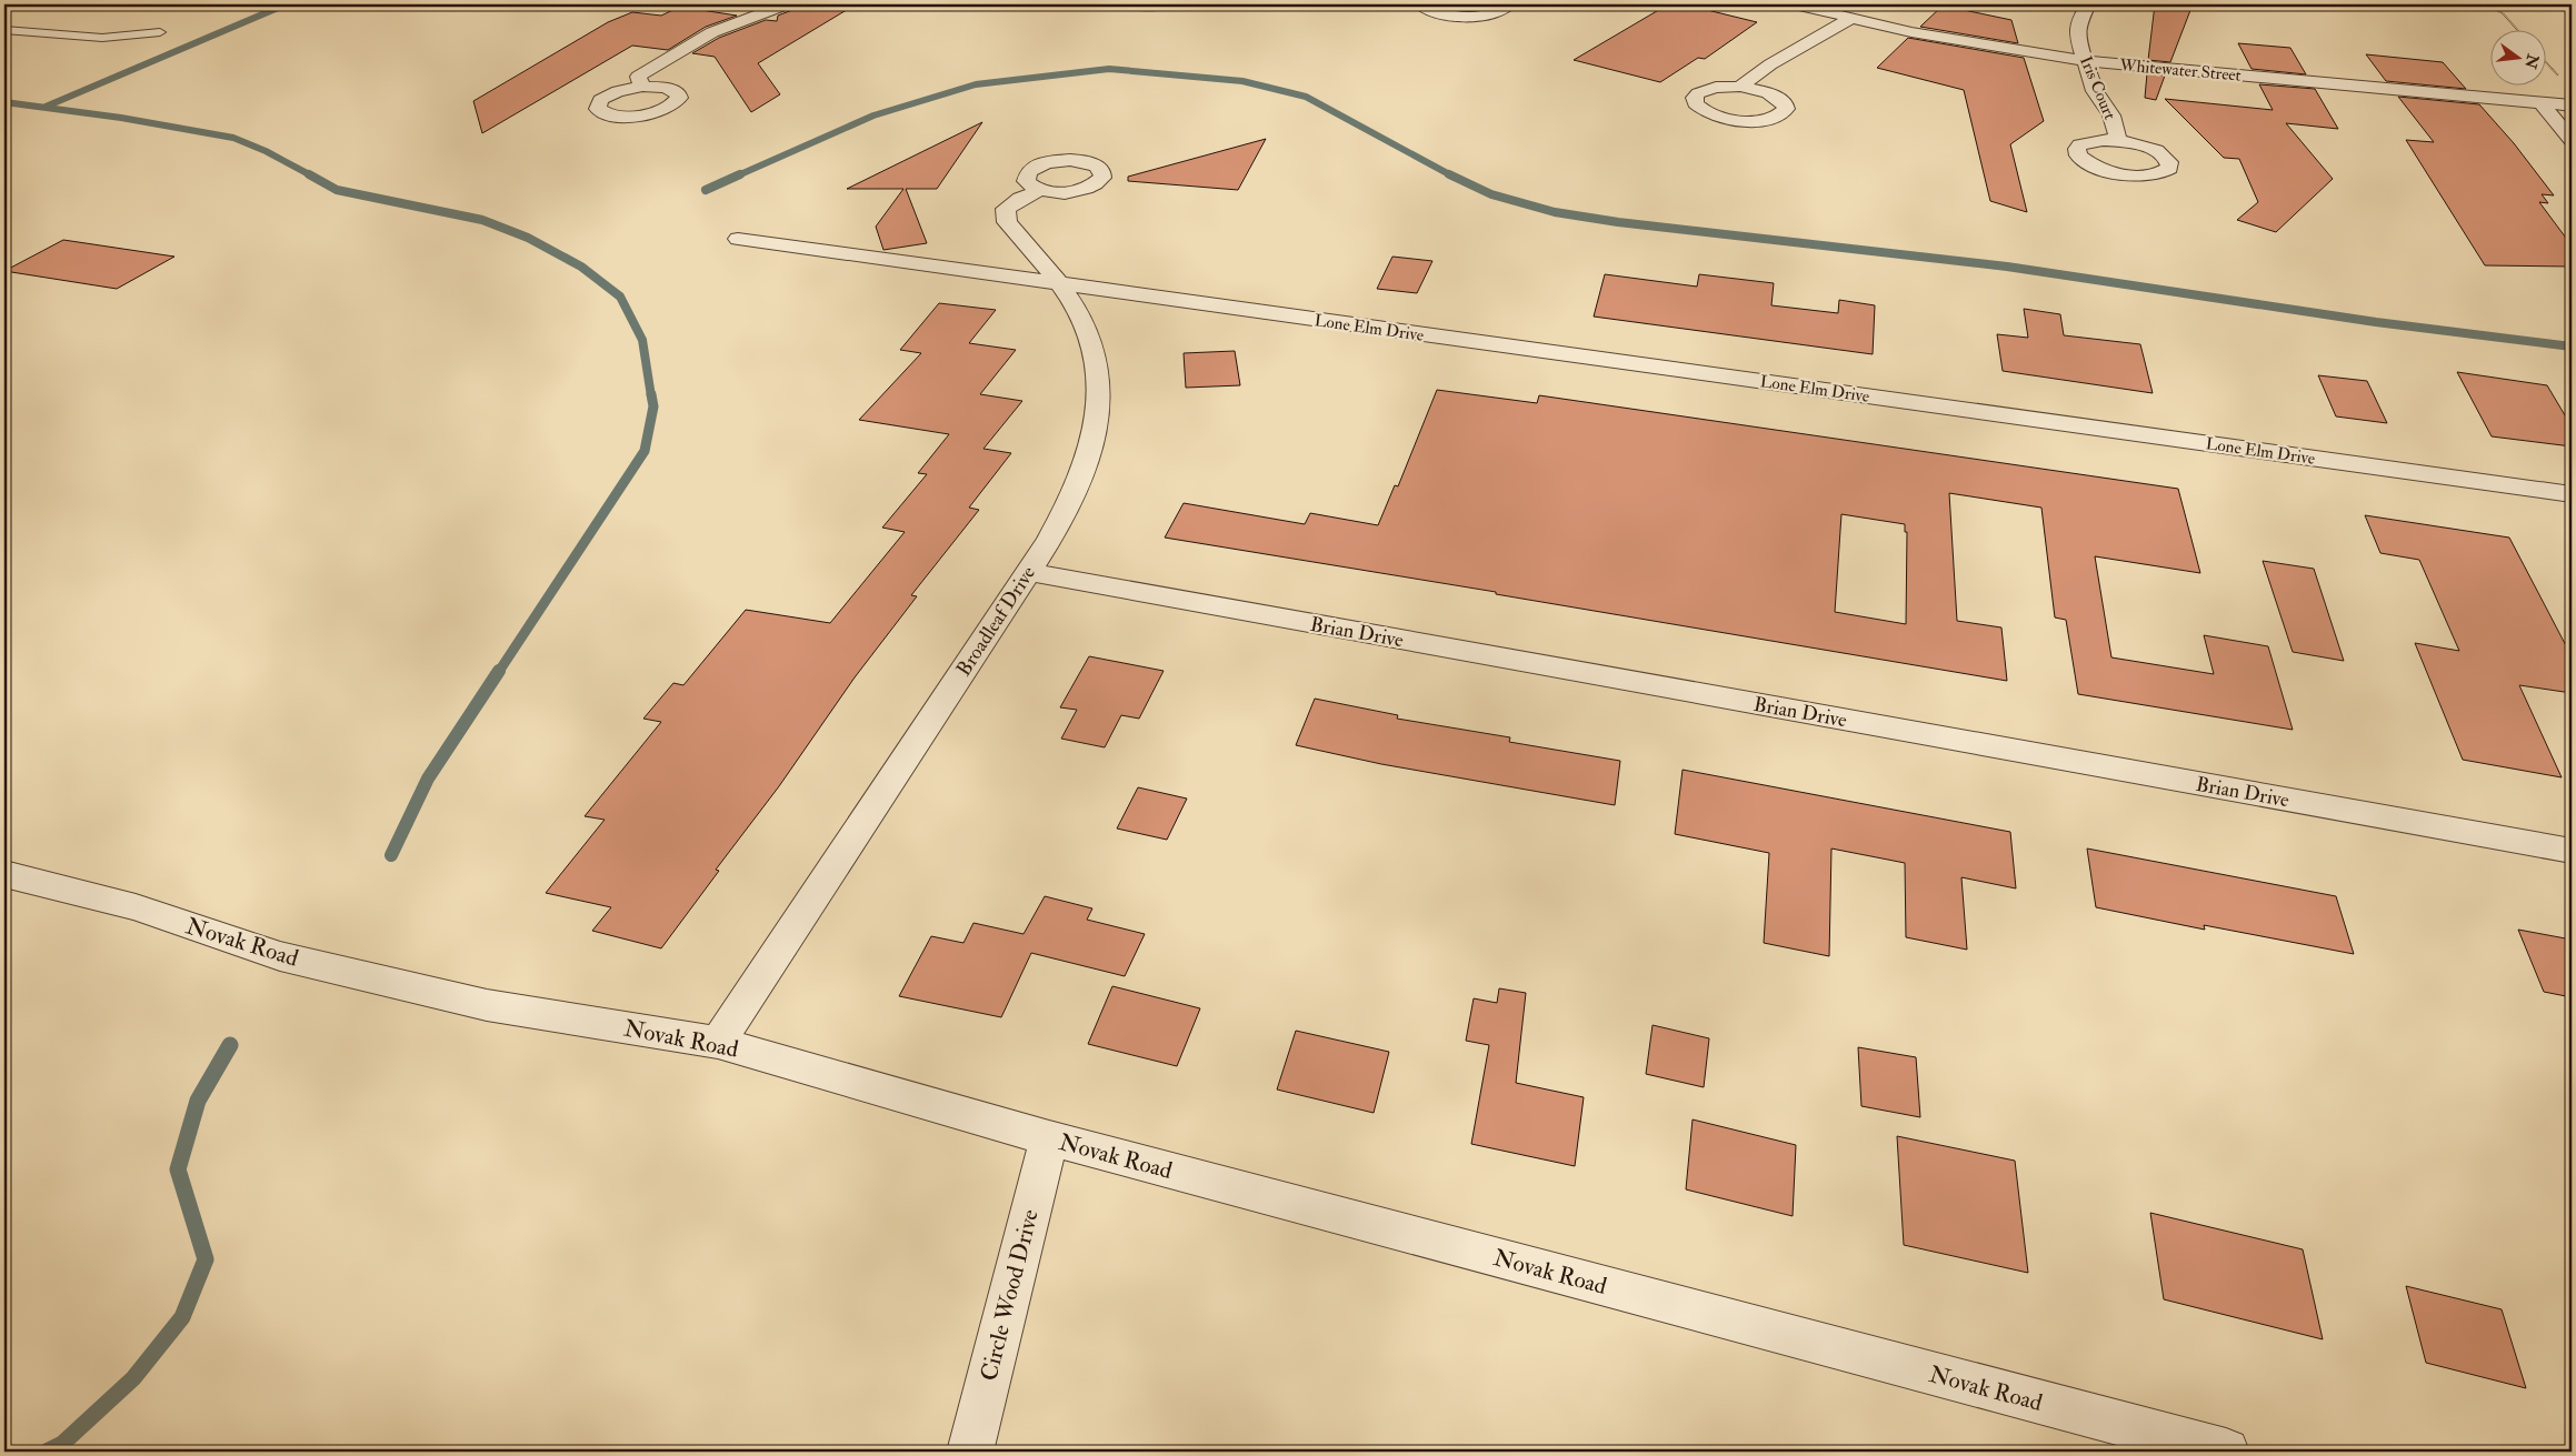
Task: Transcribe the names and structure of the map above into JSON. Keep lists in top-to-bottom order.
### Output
{
  "streets": {
    "street": [
      "Whitewater Street",
      "Iris Court",
      "Lone Elm Drive",
      "Broadleaf Drive",
      "Brian Drive",
      "Novak Road",
      "Circle Wood Drive"
    ]
  },
  "crossings": [
    ["Whitewater Street", "Iris Court"],
    ["Lone Elm Drive", "Broadleaf Drive"],
    ["Broadleaf Drive", "Brian Drive"],
    ["Broadleaf Drive", "Novak Road"],
    ["Novak Road", "Circle Wood Drive"]
  ],
  "north": "right"
}
